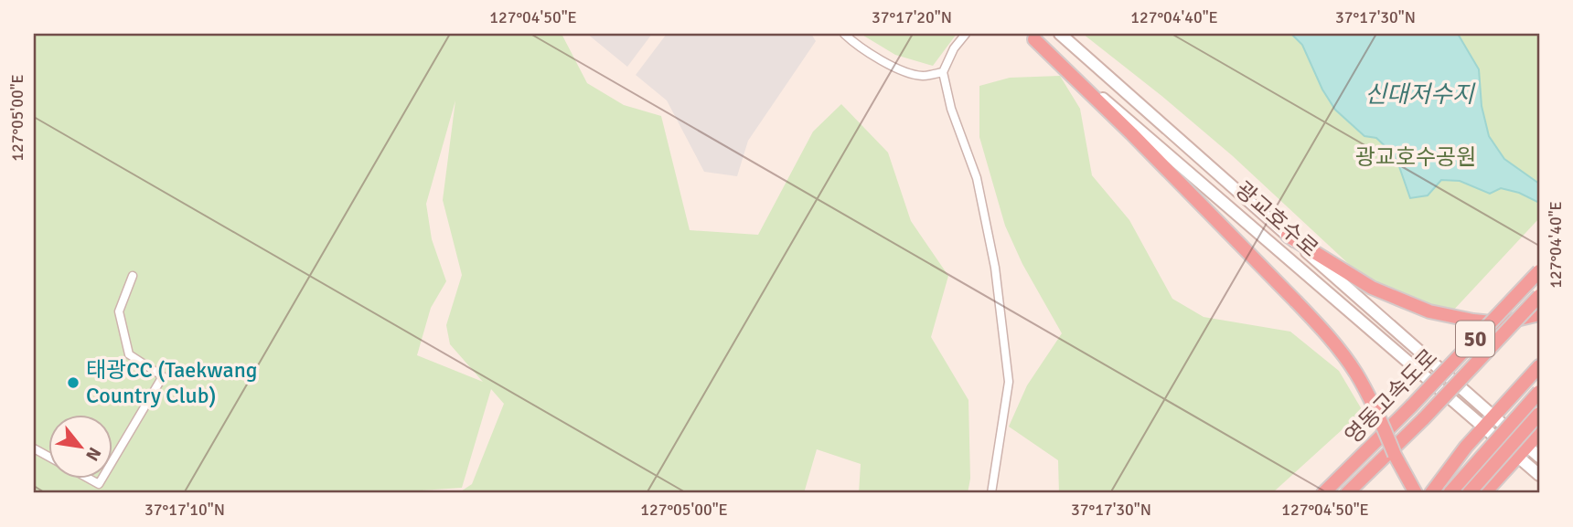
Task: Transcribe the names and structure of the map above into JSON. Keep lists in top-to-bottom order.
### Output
{
  "streets": {
    "highway": ["50", "영동고속도로"],
    "main road": ["광교호수로"]
  },
  "water": ["신대저수지"],
  "parks": ["광교호수공원"],
  "places": ["태광CC (Taekwang Country Club)"],
  "north": "bottom right",
  "coordinates": [
    "127°04'50\"E",
    "37°17'20\"N",
    "127°04'40\"E",
    "37°17'30\"N",
    "127°05'00\"E",
    "37°17'10\"N"
  ]
}
